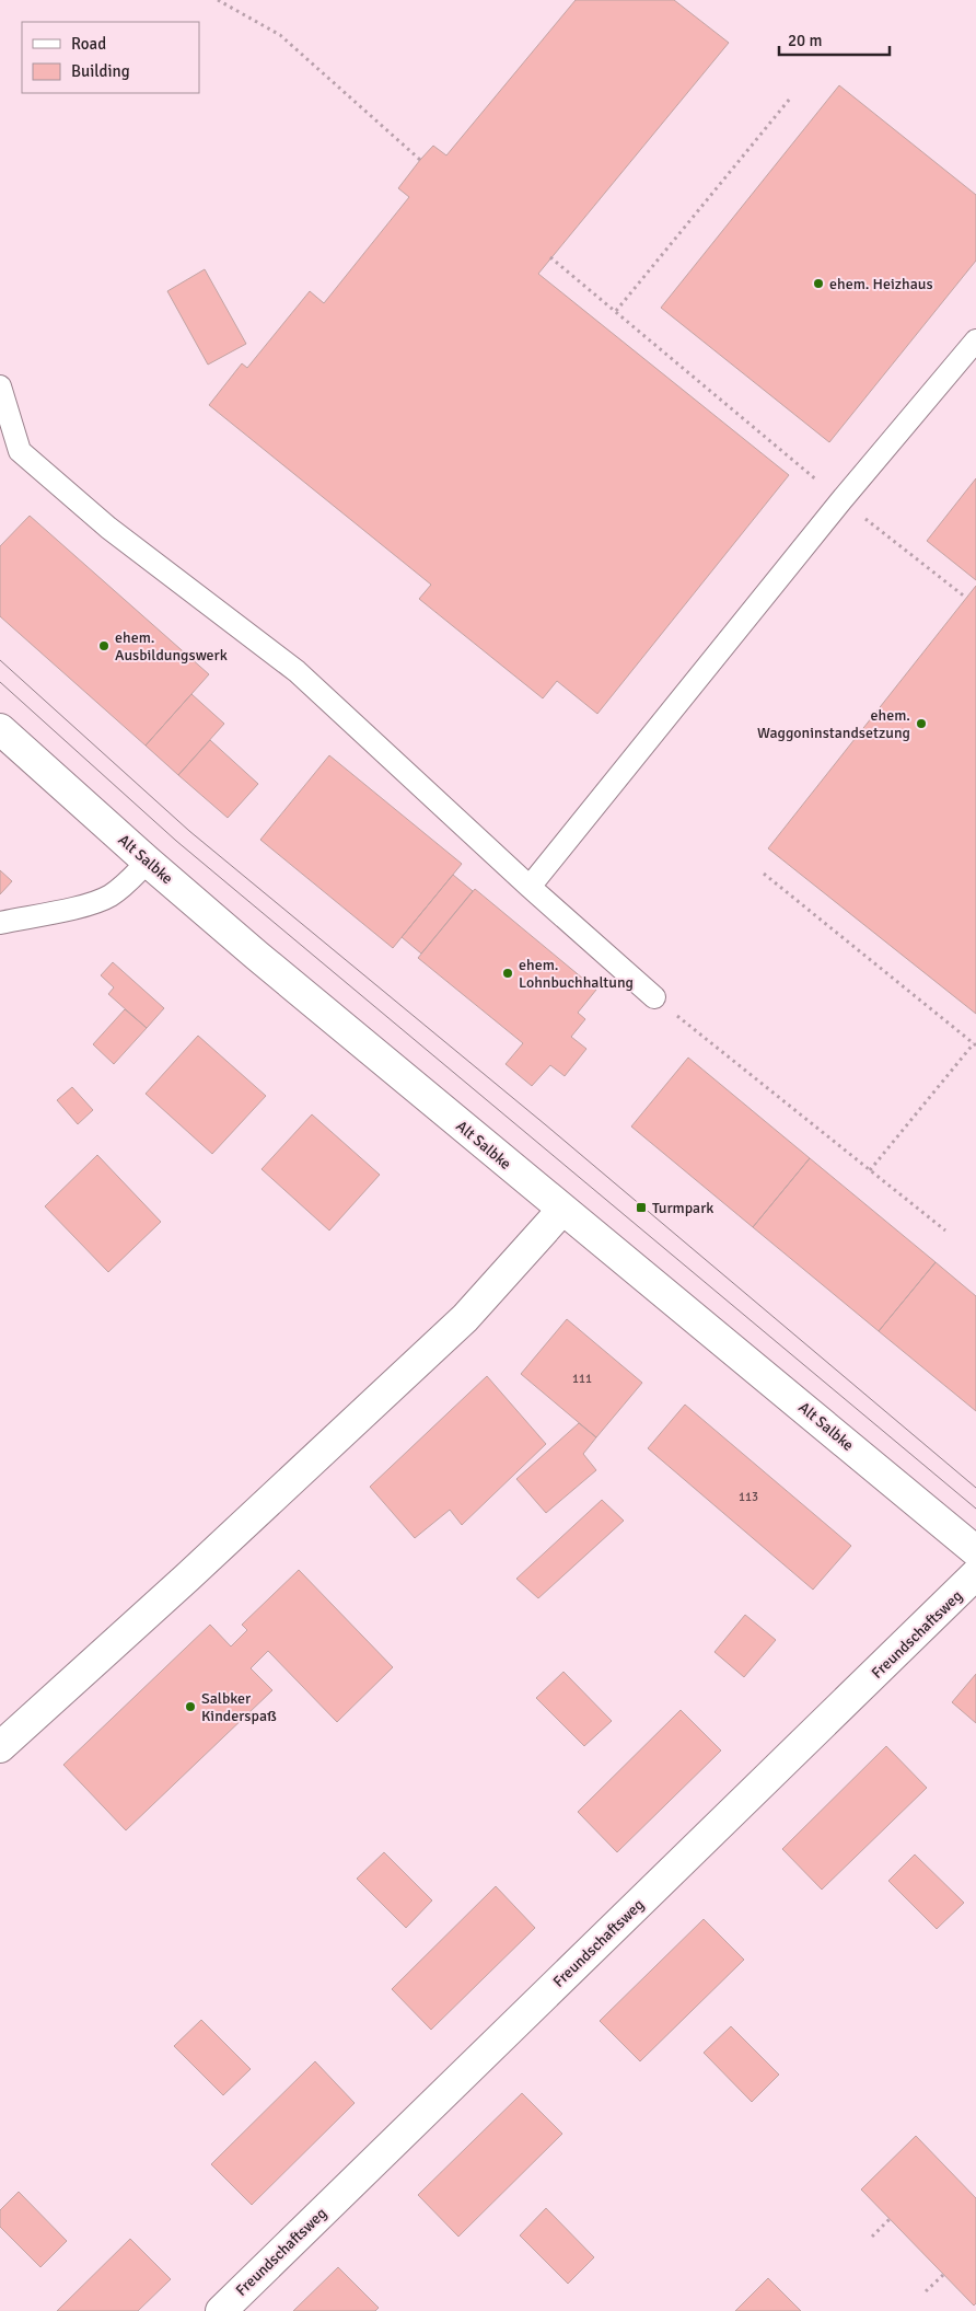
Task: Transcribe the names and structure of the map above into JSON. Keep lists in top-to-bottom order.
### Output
{
  "streets": {
    "street": ["Alt Salbke", "Freundschaftsweg"]
  },
  "places": {
    "other": [
      "ehem. Heizhaus",
      "ehem. Ausbildungswerk",
      "ehem. Waggoninstandsetzung",
      "ehem. Lohnbuchhaltung",
      "Salbker Kinderspaß"
    ],
    "transit": ["Turmpark"]
  },
  "house_numbers": ["111", "113"],
  "legend": ["Road", "Building"],
  "scale_bar": "20 m"
}
